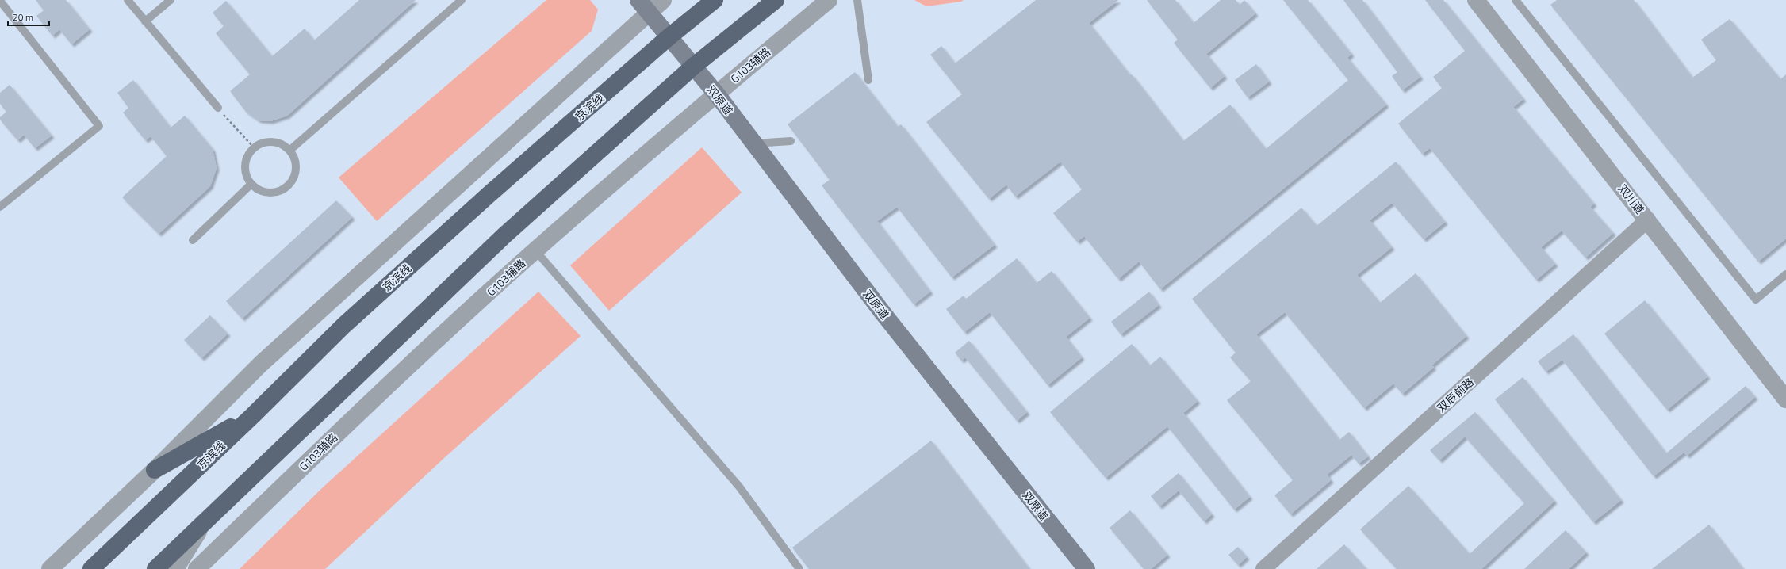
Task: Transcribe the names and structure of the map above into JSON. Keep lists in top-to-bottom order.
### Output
{
  "streets": {
    "highway": ["京滨线"],
    "main road": ["双原道"],
    "street": ["G103辅路", "双川道", "双辰前路"]
  },
  "crossings": [
    ["G103辅路", "双原道"],
    ["双原道", "京滨线"],
    ["双川道", "双辰前路"]
  ],
  "scale_bar": "20 m"
}
